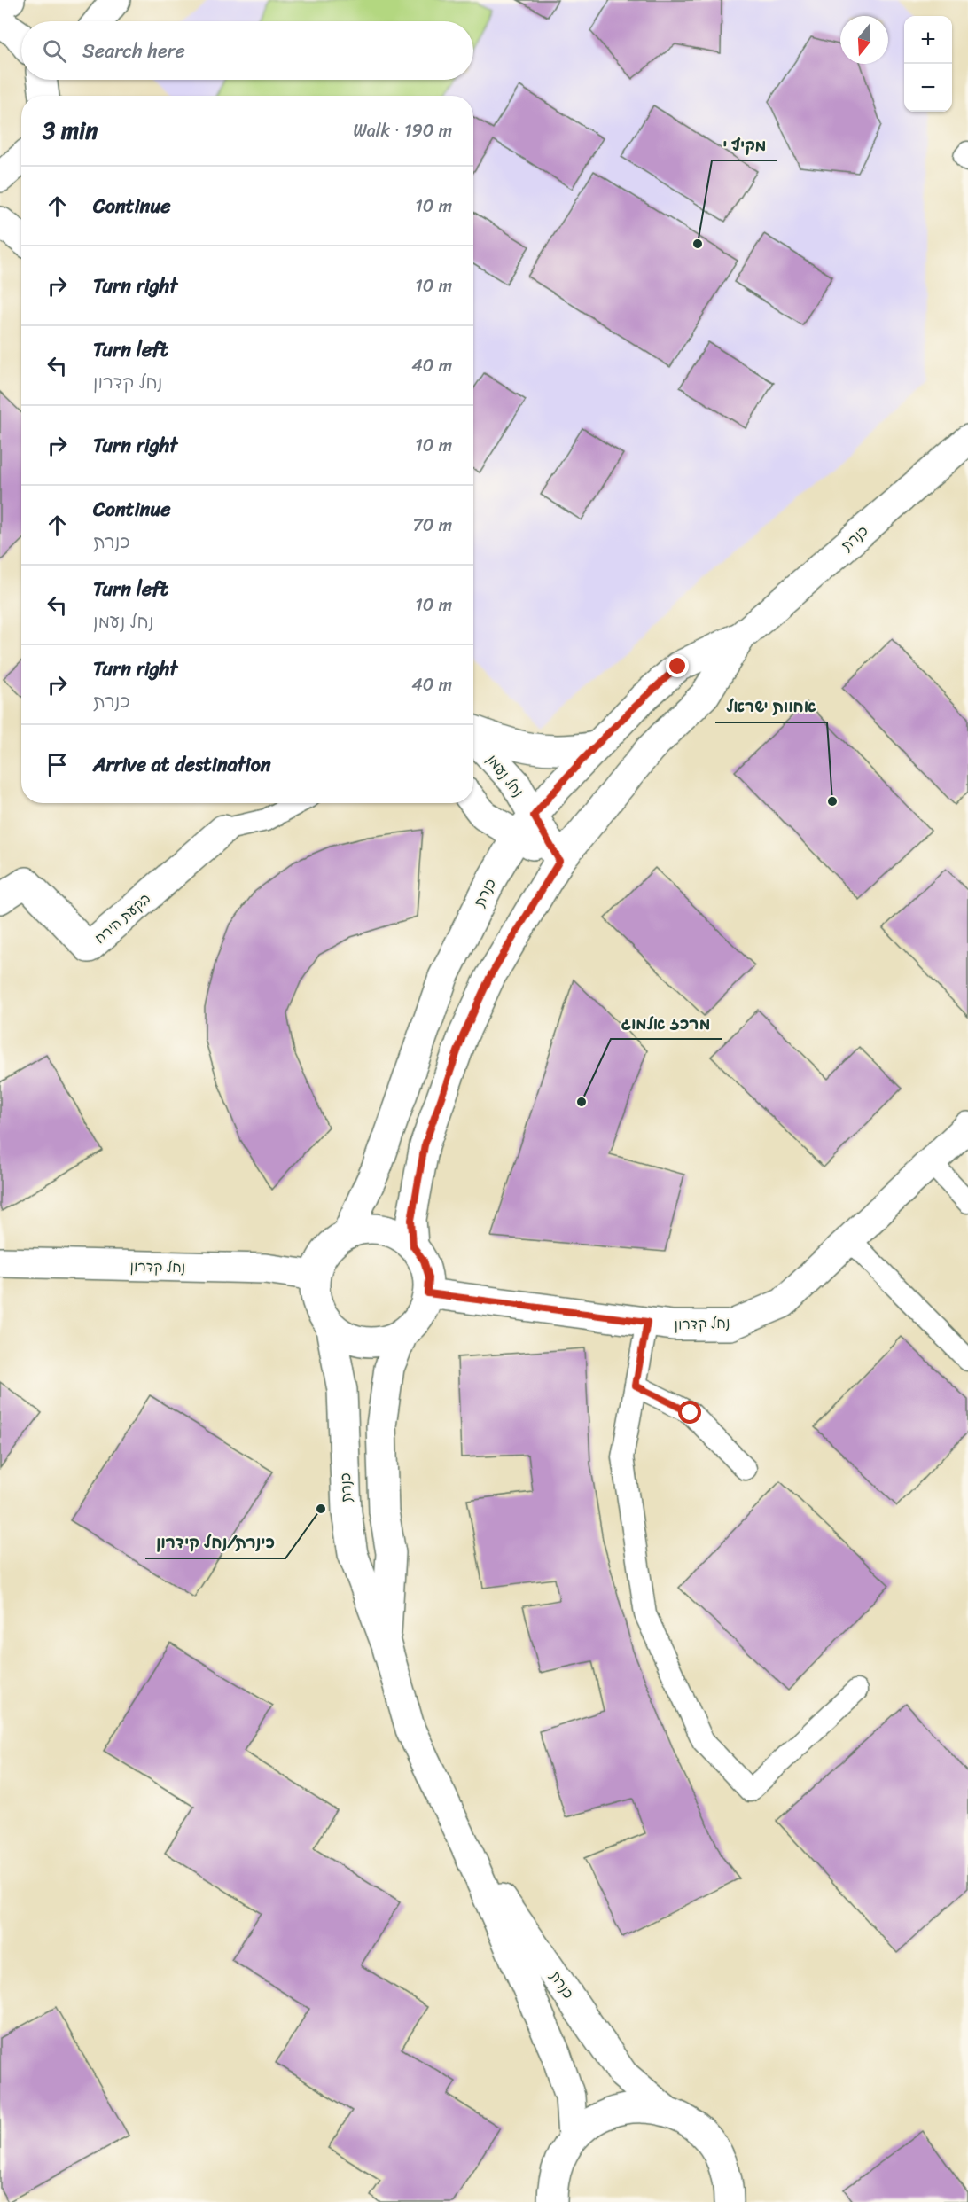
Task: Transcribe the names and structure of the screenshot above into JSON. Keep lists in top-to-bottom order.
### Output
{
  "streets": {
    "street": [
      "כנרת",
      "נחל נעמן",
      "בקעת הירח",
      "נחל קדרון"
    ]
  },
  "crossings": [
    ["כנרת", "נחל נעמן"],
    ["כנרת", "נחל קדרון"]
  ],
  "places": [
    "מקיף י",
    "אחוות ישראל",
    "מרכז אלמוג",
    "כינרת/נחל קידרון"
  ],
  "north": "bottom",
  "page": {
    "map_buttons": ["+", "−"],
    "search": "Search here",
    "heading": ["3 min", "Walk · 190 m"],
    "list": [
      ["Continue", "10 m"],
      ["Turn right", "10 m"],
      ["Turn left", "נחל קדרון", "40 m"],
      ["Turn right", "10 m"],
      ["Continue", "כנרת", "70 m"],
      ["Turn left", "נחל נעמן", "10 m"],
      ["Turn right", "כנרת", "40 m"],
      "Arrive at destination"
    ]
  }
}
